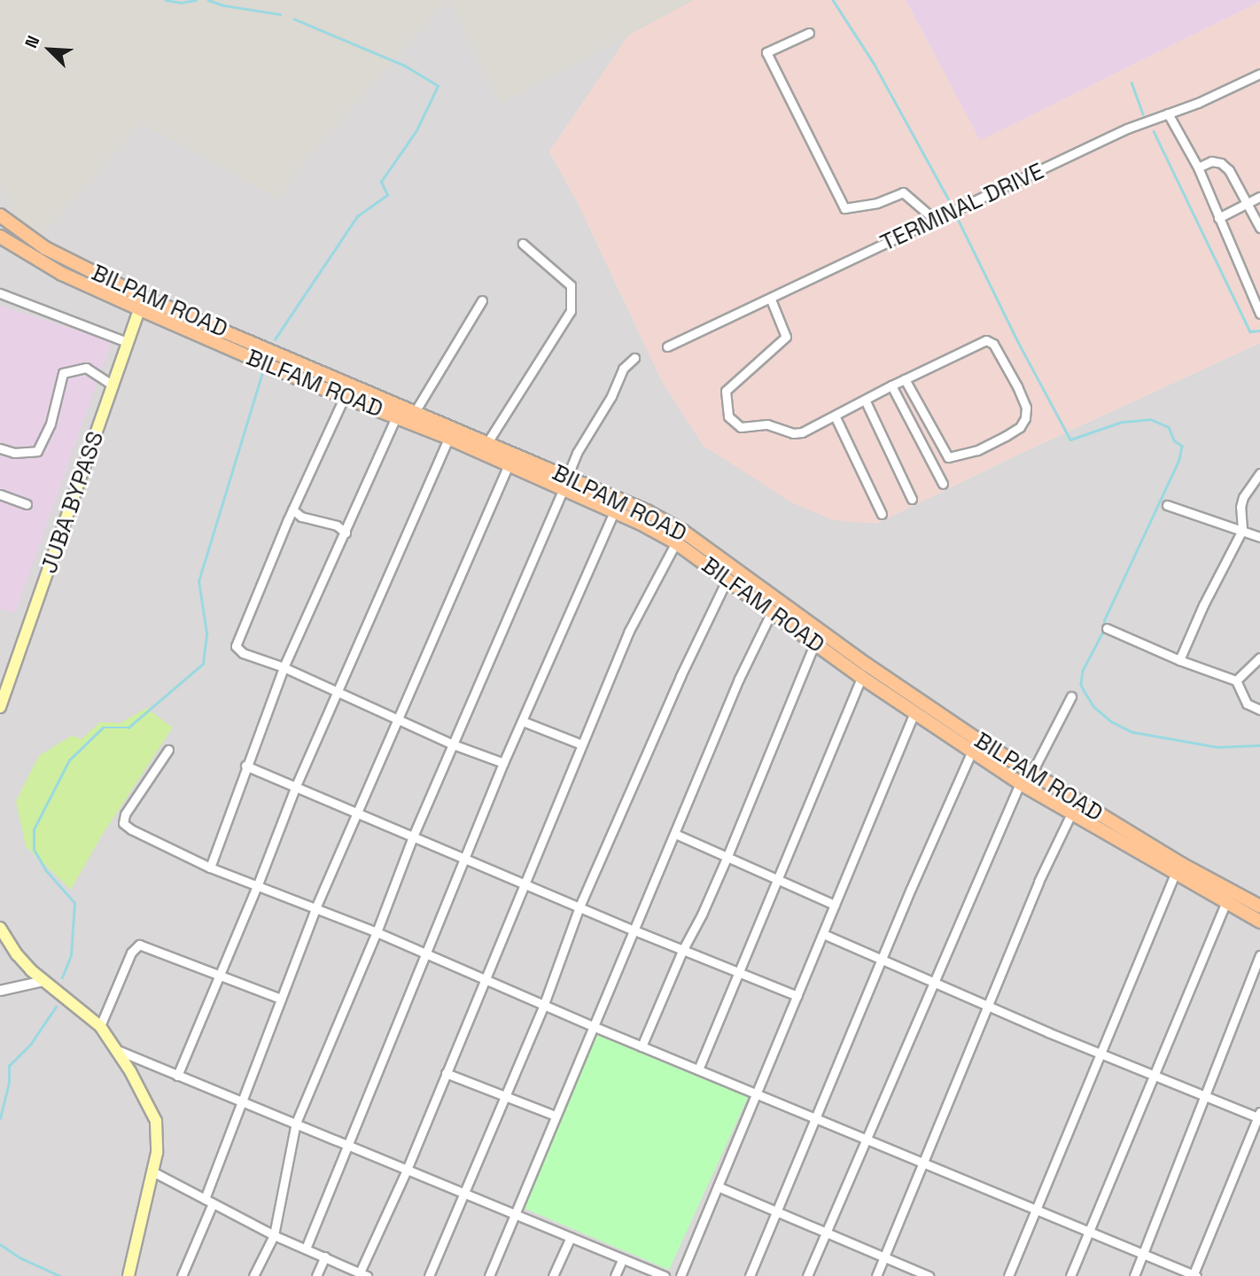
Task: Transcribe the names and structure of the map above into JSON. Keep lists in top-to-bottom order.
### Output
{
  "streets": {
    "main road": ["BILPAM ROAD", "BILFAM ROAD", "JUBA BYPASS"],
    "street": ["TERMINAL DRIVE"]
  },
  "crossings": [
    ["BILPAM ROAD", "BILFAM ROAD"],
    ["BILPAM ROAD", "JUBA BYPASS"]
  ],
  "north": "top left"
}
